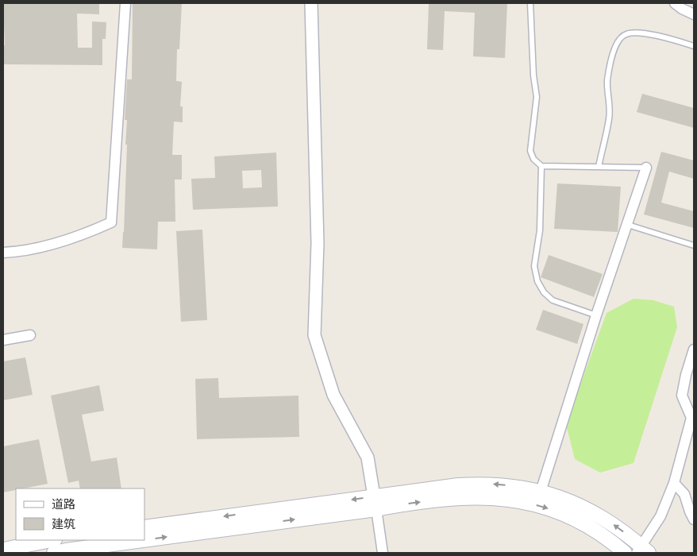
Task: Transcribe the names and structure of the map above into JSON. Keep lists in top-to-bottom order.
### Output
{
  "legend": ["道路", "建筑"]
}
